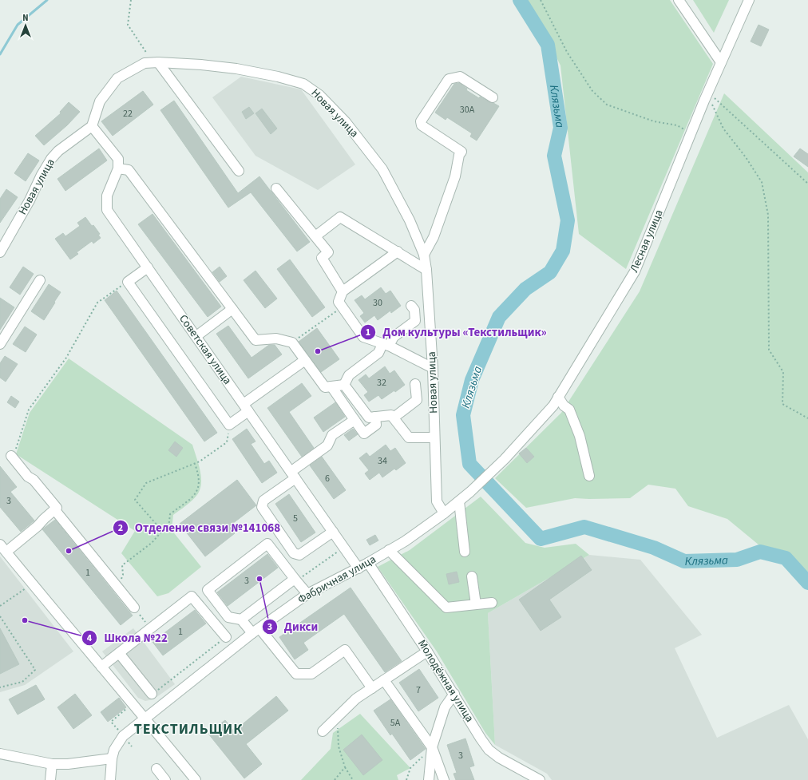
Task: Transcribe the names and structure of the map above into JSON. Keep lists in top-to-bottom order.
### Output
{
  "streets": {
    "street": [
      "Новая улица",
      "Лесная улица",
      "Советская улица",
      "Фабричная улица",
      "Молодёжная улица"
    ]
  },
  "crossings": [
    ["Новая улица", "Фабричная улица"],
    ["Лесная улица", "Фабричная улица"],
    ["Советская улица", "Фабричная улица"],
    ["Фабричная улица", "Молодёжная улица"]
  ],
  "districts": ["ТЕКСТИЛЬЩИК"],
  "water": ["Клязьма"],
  "places": [
    "Дом культуры «Текстильщик»",
    "Отделение связи №141068",
    "Дикси",
    "Школа №22"
  ],
  "house_numbers": [
    "30А",
    "22",
    "30",
    "32",
    "34",
    "6",
    "3",
    "5",
    "1",
    "3",
    "1",
    "7",
    "5А",
    "3"
  ],
  "north": "top"
}
